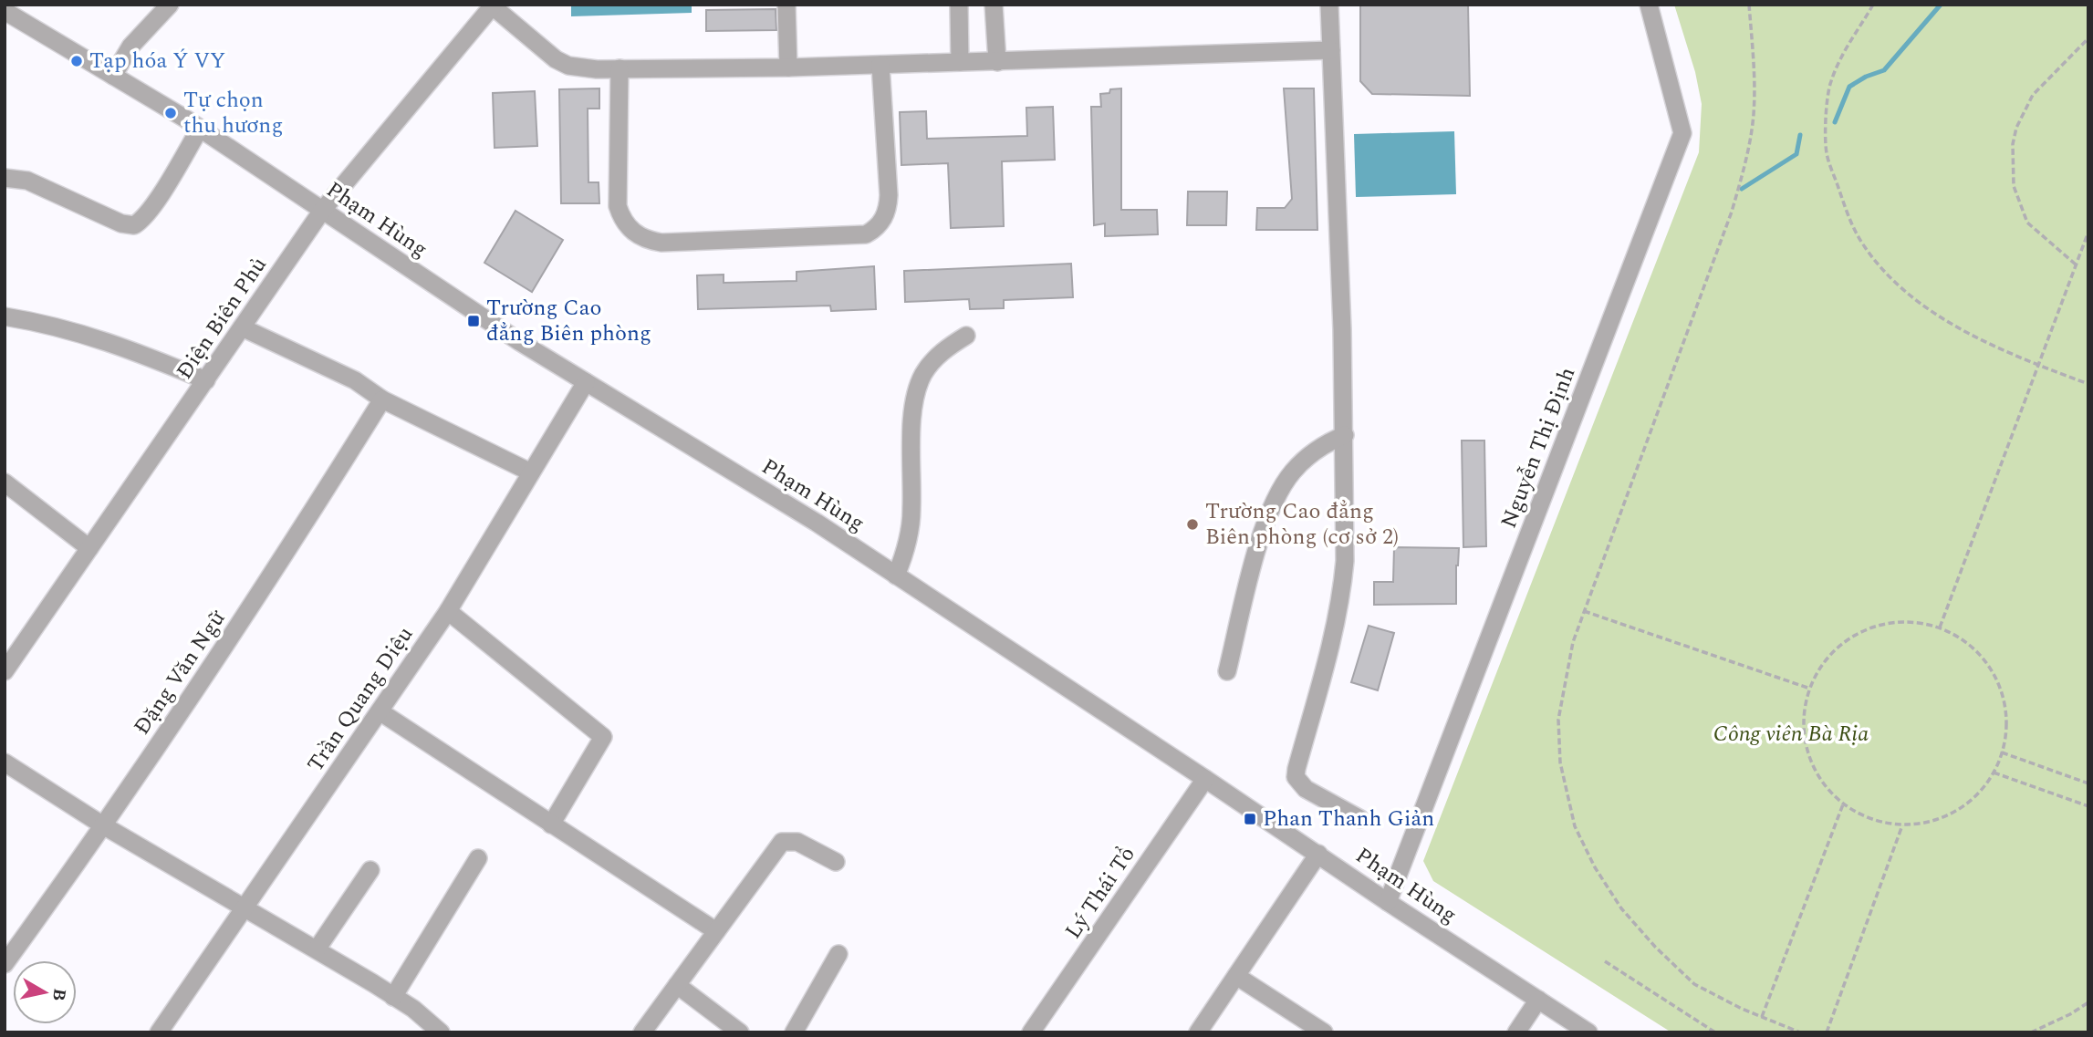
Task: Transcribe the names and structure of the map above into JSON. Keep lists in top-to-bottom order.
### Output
{
  "streets": {
    "street": [
      "Phạm Hùng",
      "Điện Biên Phủ",
      "Nguyễn Thị Định",
      "Đặng Văn Ngữ",
      "Trần Quang Diệu",
      "Lý Thái Tổ"
    ]
  },
  "crossings": [
    ["Phạm Hùng", "Điện Biên Phủ"],
    ["Phạm Hùng", "Nguyễn Thị Định"],
    ["Phạm Hùng", "Trần Quang Diệu"],
    ["Phạm Hùng", "Lý Thái Tổ"]
  ],
  "parks": ["Công viên Bà Rịa"],
  "places": {
    "other": ["Tạp hóa Ý VY", "Tự chọn thu hương", "Trường Cao đẳng Biên phòng (cơ sở 2)"],
    "transit": ["Trường Cao đẳng Biên phòng", "Phan Thanh Giản"]
  },
  "north": "right"
}
